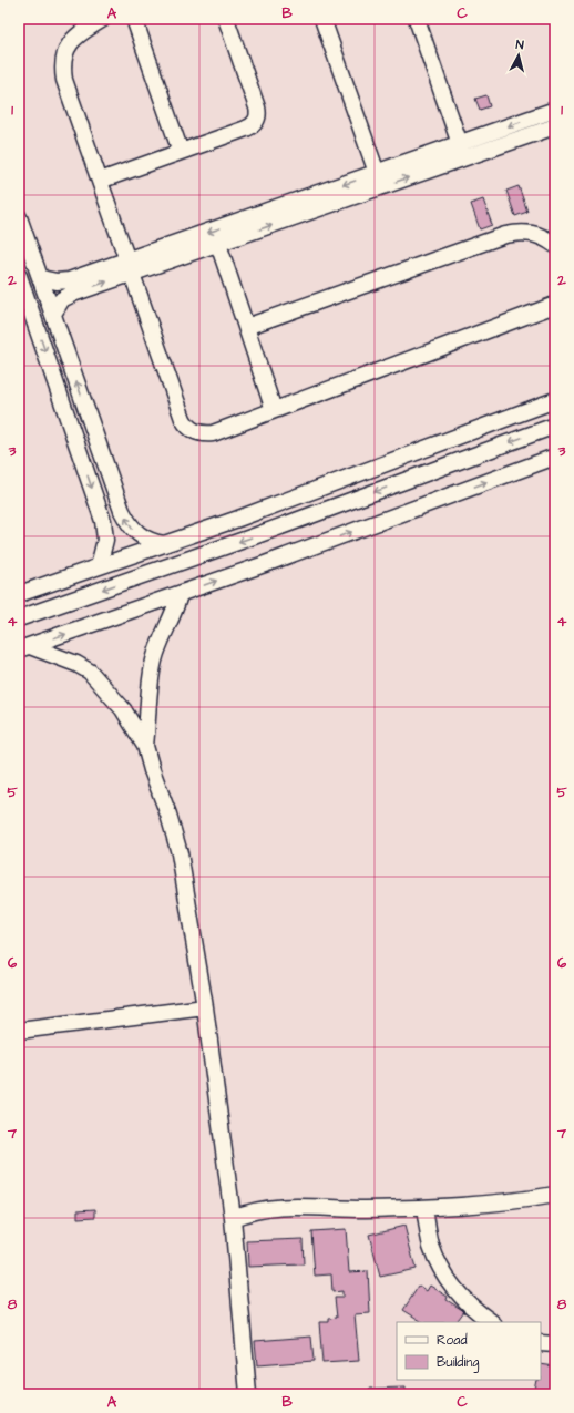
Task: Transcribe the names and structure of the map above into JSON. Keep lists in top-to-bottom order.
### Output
{
  "legend": ["Road", "Building"],
  "north": "top",
  "grid": {
    "columns": ["A", "B", "C"],
    "rows": [
      "1",
      "2",
      "3",
      "4",
      "5",
      "6",
      "7",
      "8"
    ]
  }
}
